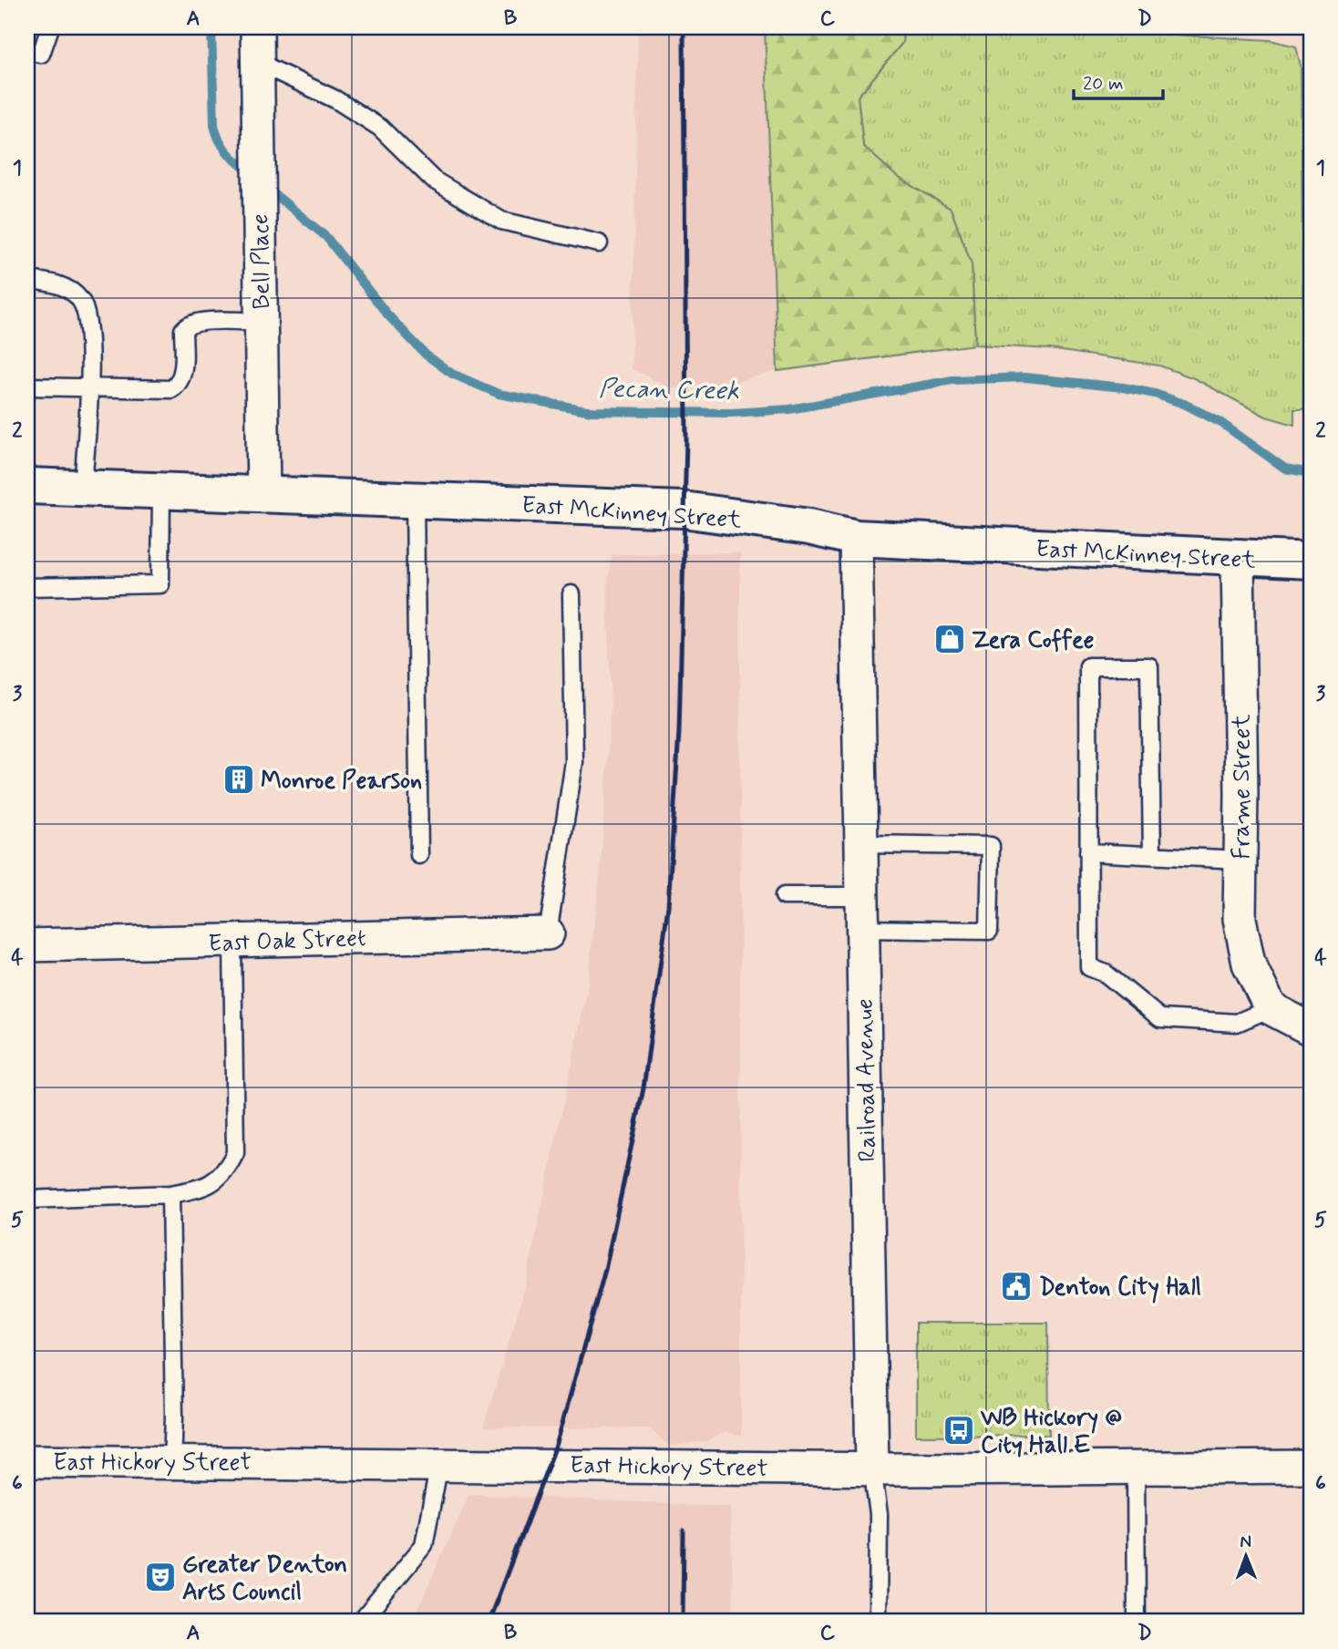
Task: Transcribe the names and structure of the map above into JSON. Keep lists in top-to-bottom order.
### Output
{
  "streets": {
    "main road": ["East McKinney Street"],
    "street": [
      "Bell Place",
      "Frame Street",
      "East Oak Street",
      "Railroad Avenue",
      "East Hickory Street"
    ]
  },
  "crossings": [
    ["Bell Place", "East McKinney Street"],
    ["East McKinney Street", "Frame Street"],
    ["East McKinney Street", "Railroad Avenue"],
    ["Railroad Avenue", "East Hickory Street"]
  ],
  "water": ["Pecan Creek"],
  "places": {
    "shop": ["Zera Coffee"],
    "building": ["Monroe Pearson"],
    "public building": ["Denton City Hall"],
    "bus stop": ["WB Hickory @ City Hall E"],
    "theatre": ["Greater Denton Arts Council"]
  },
  "scale_bar": "20 m",
  "north": "top",
  "grid": {
    "columns": [
      "A",
      "B",
      "C",
      "D"
    ],
    "rows": [
      "1",
      "2",
      "3",
      "4",
      "5",
      "6"
    ]
  }
}
